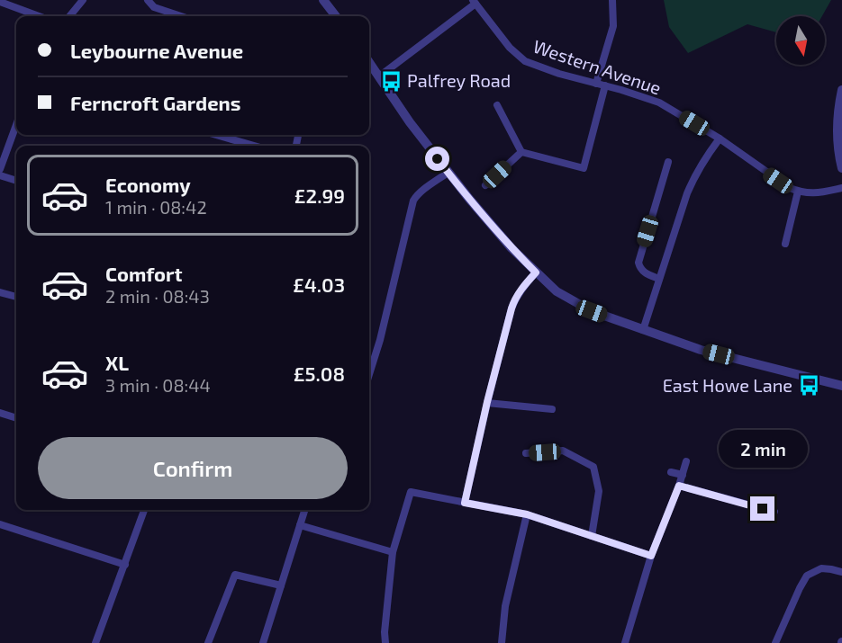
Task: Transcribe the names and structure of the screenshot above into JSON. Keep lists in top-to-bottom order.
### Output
{
  "streets": {
    "street": ["Western Avenue"]
  },
  "places": {
    "bus stop": ["Palfrey Road", "East Howe Lane"]
  },
  "north": "bottom",
  "page": {
    "banner": ["Leybourne Avenue", "Ferncroft Gardens"],
    "list": [
      {
        "name": "Economy",
        "note": "1 min · 08:42",
        "value": "£2.99"
      },
      {
        "name": "Comfort",
        "note": "2 min · 08:43",
        "value": "£4.03"
      },
      {
        "name": "XL",
        "note": "3 min · 08:44",
        "value": "£5.08"
      }
    ],
    "buttons": "Confirm",
    "bubble": "2 min"
  }
}
